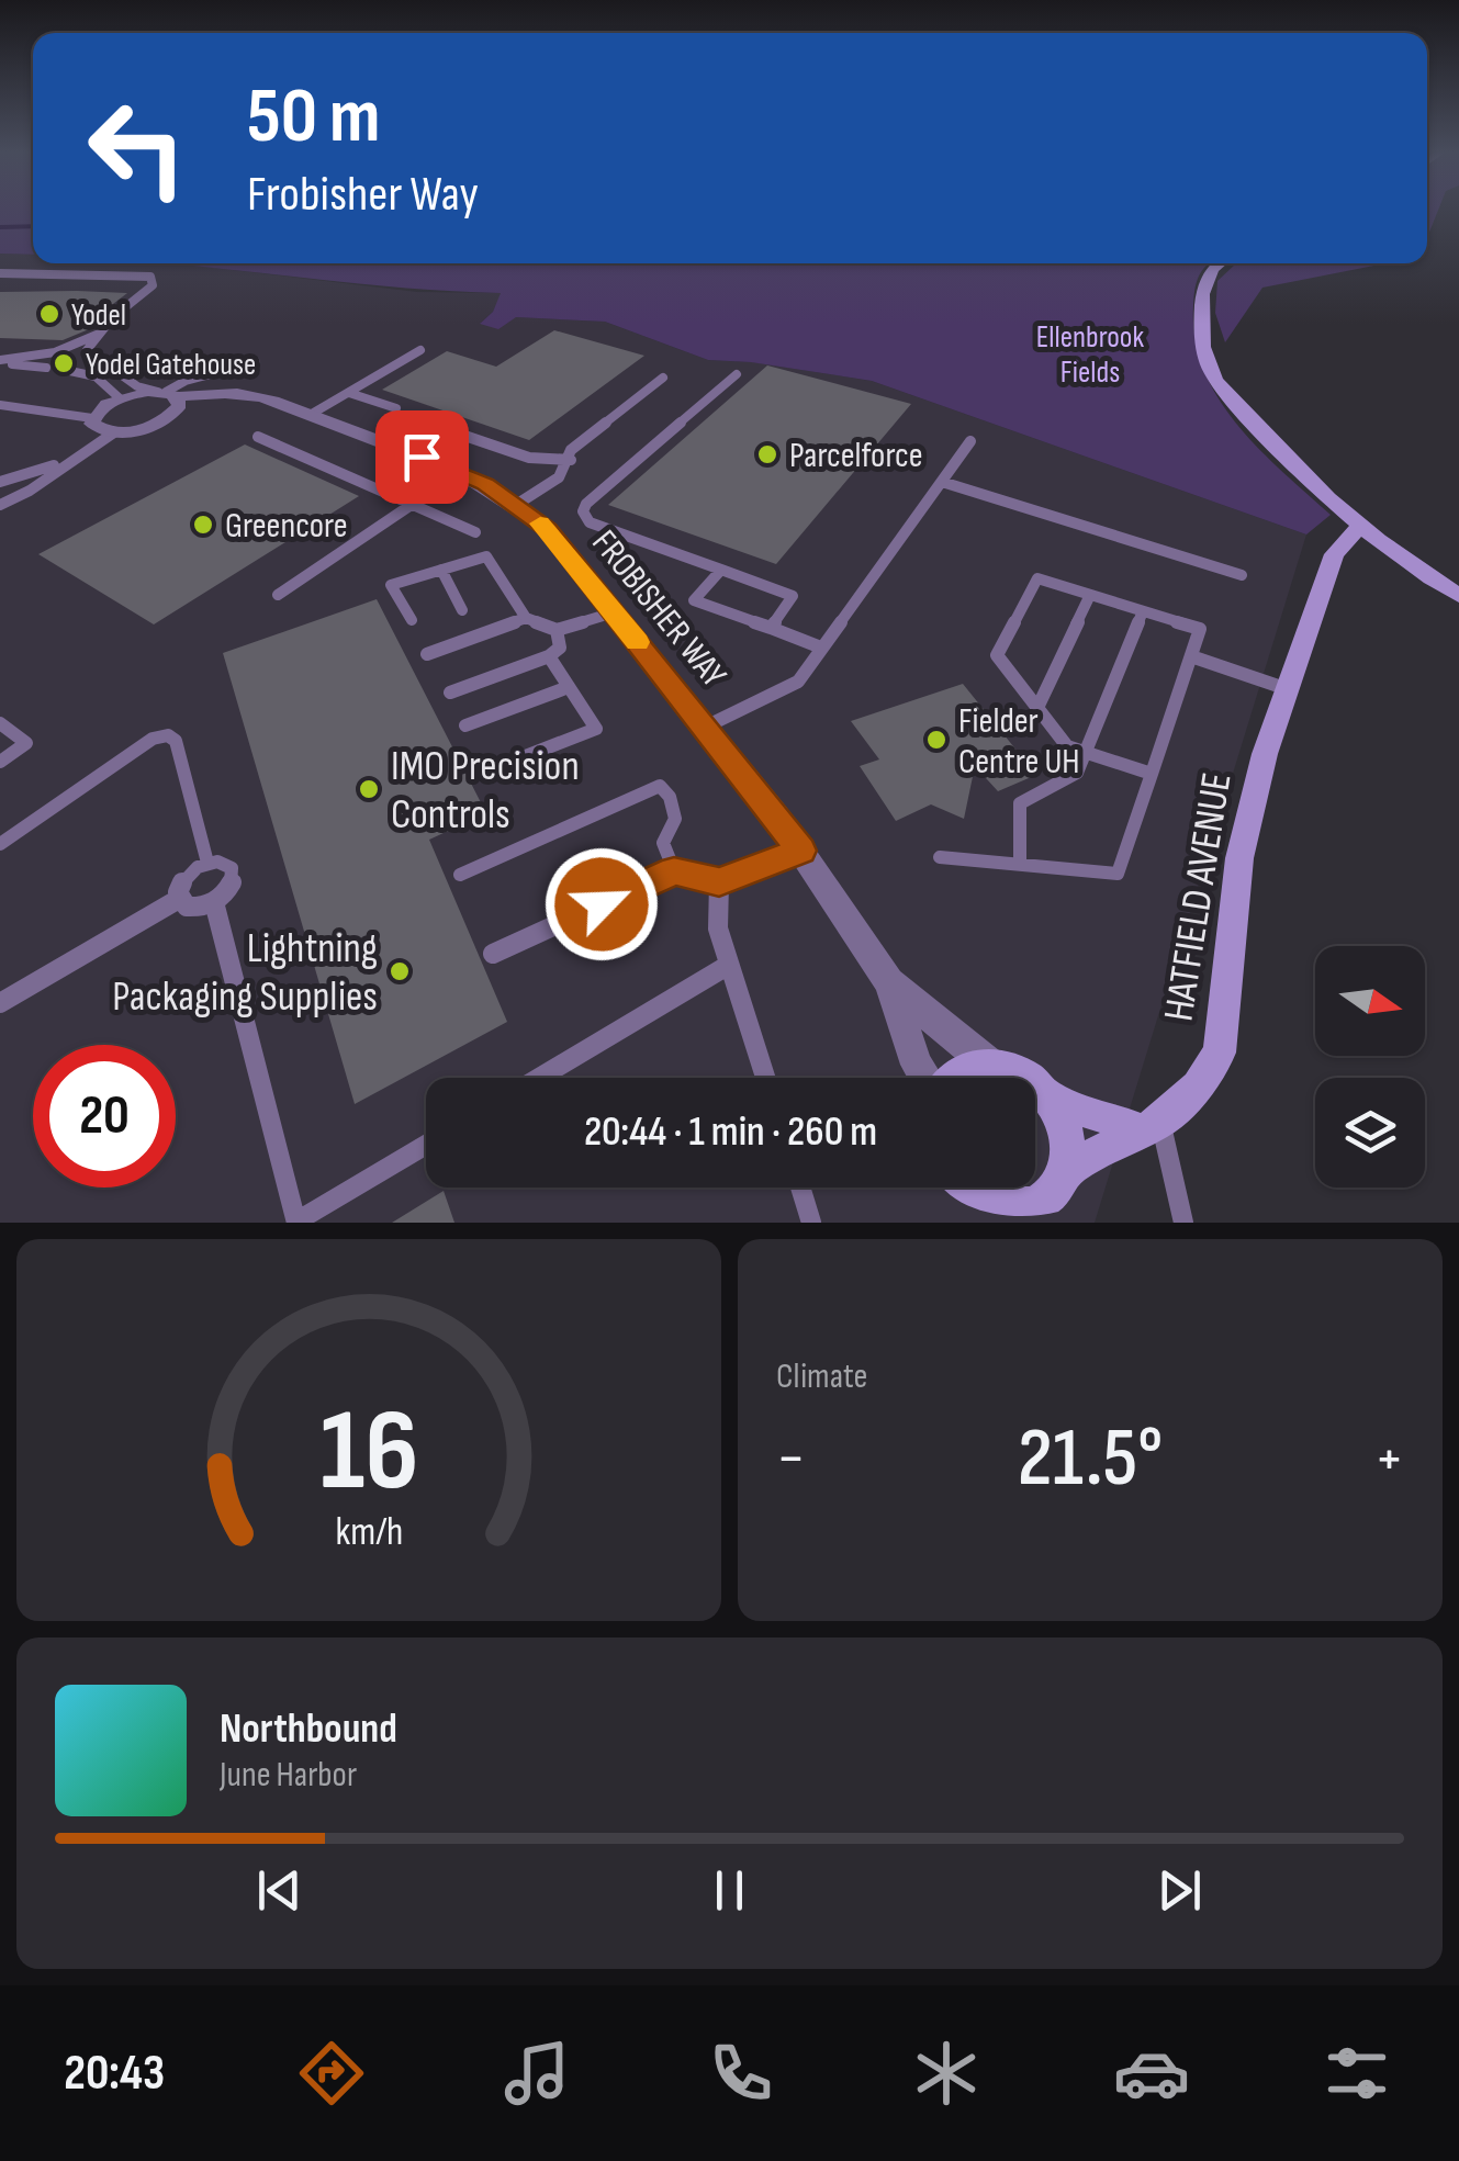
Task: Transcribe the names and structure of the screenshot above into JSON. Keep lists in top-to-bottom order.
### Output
{
  "streets": {
    "street": ["FROBISHER WAY", "HATFIELD AVENUE"]
  },
  "parks": ["Ellenbrook Fields"],
  "places": [
    "Yodel",
    "Yodel Gatehouse",
    "Parcelforce",
    "Greencore",
    "Fielder Centre UH",
    "IMO Precision Controls",
    "Lightning Packaging Supplies"
  ],
  "north": "right",
  "page": {
    "turn": ["50 m", "Frobisher Way"],
    "limit": "20",
    "trip": "20:44 · 1 min · 260 m",
    "tile": "Climate",
    "heat": ["−", "21.5°", "+"],
    "song": ["Northbound", "June Harbor"],
    "tabs": "20:43",
    "gauge": ["16", "km/h"]
  }
}
